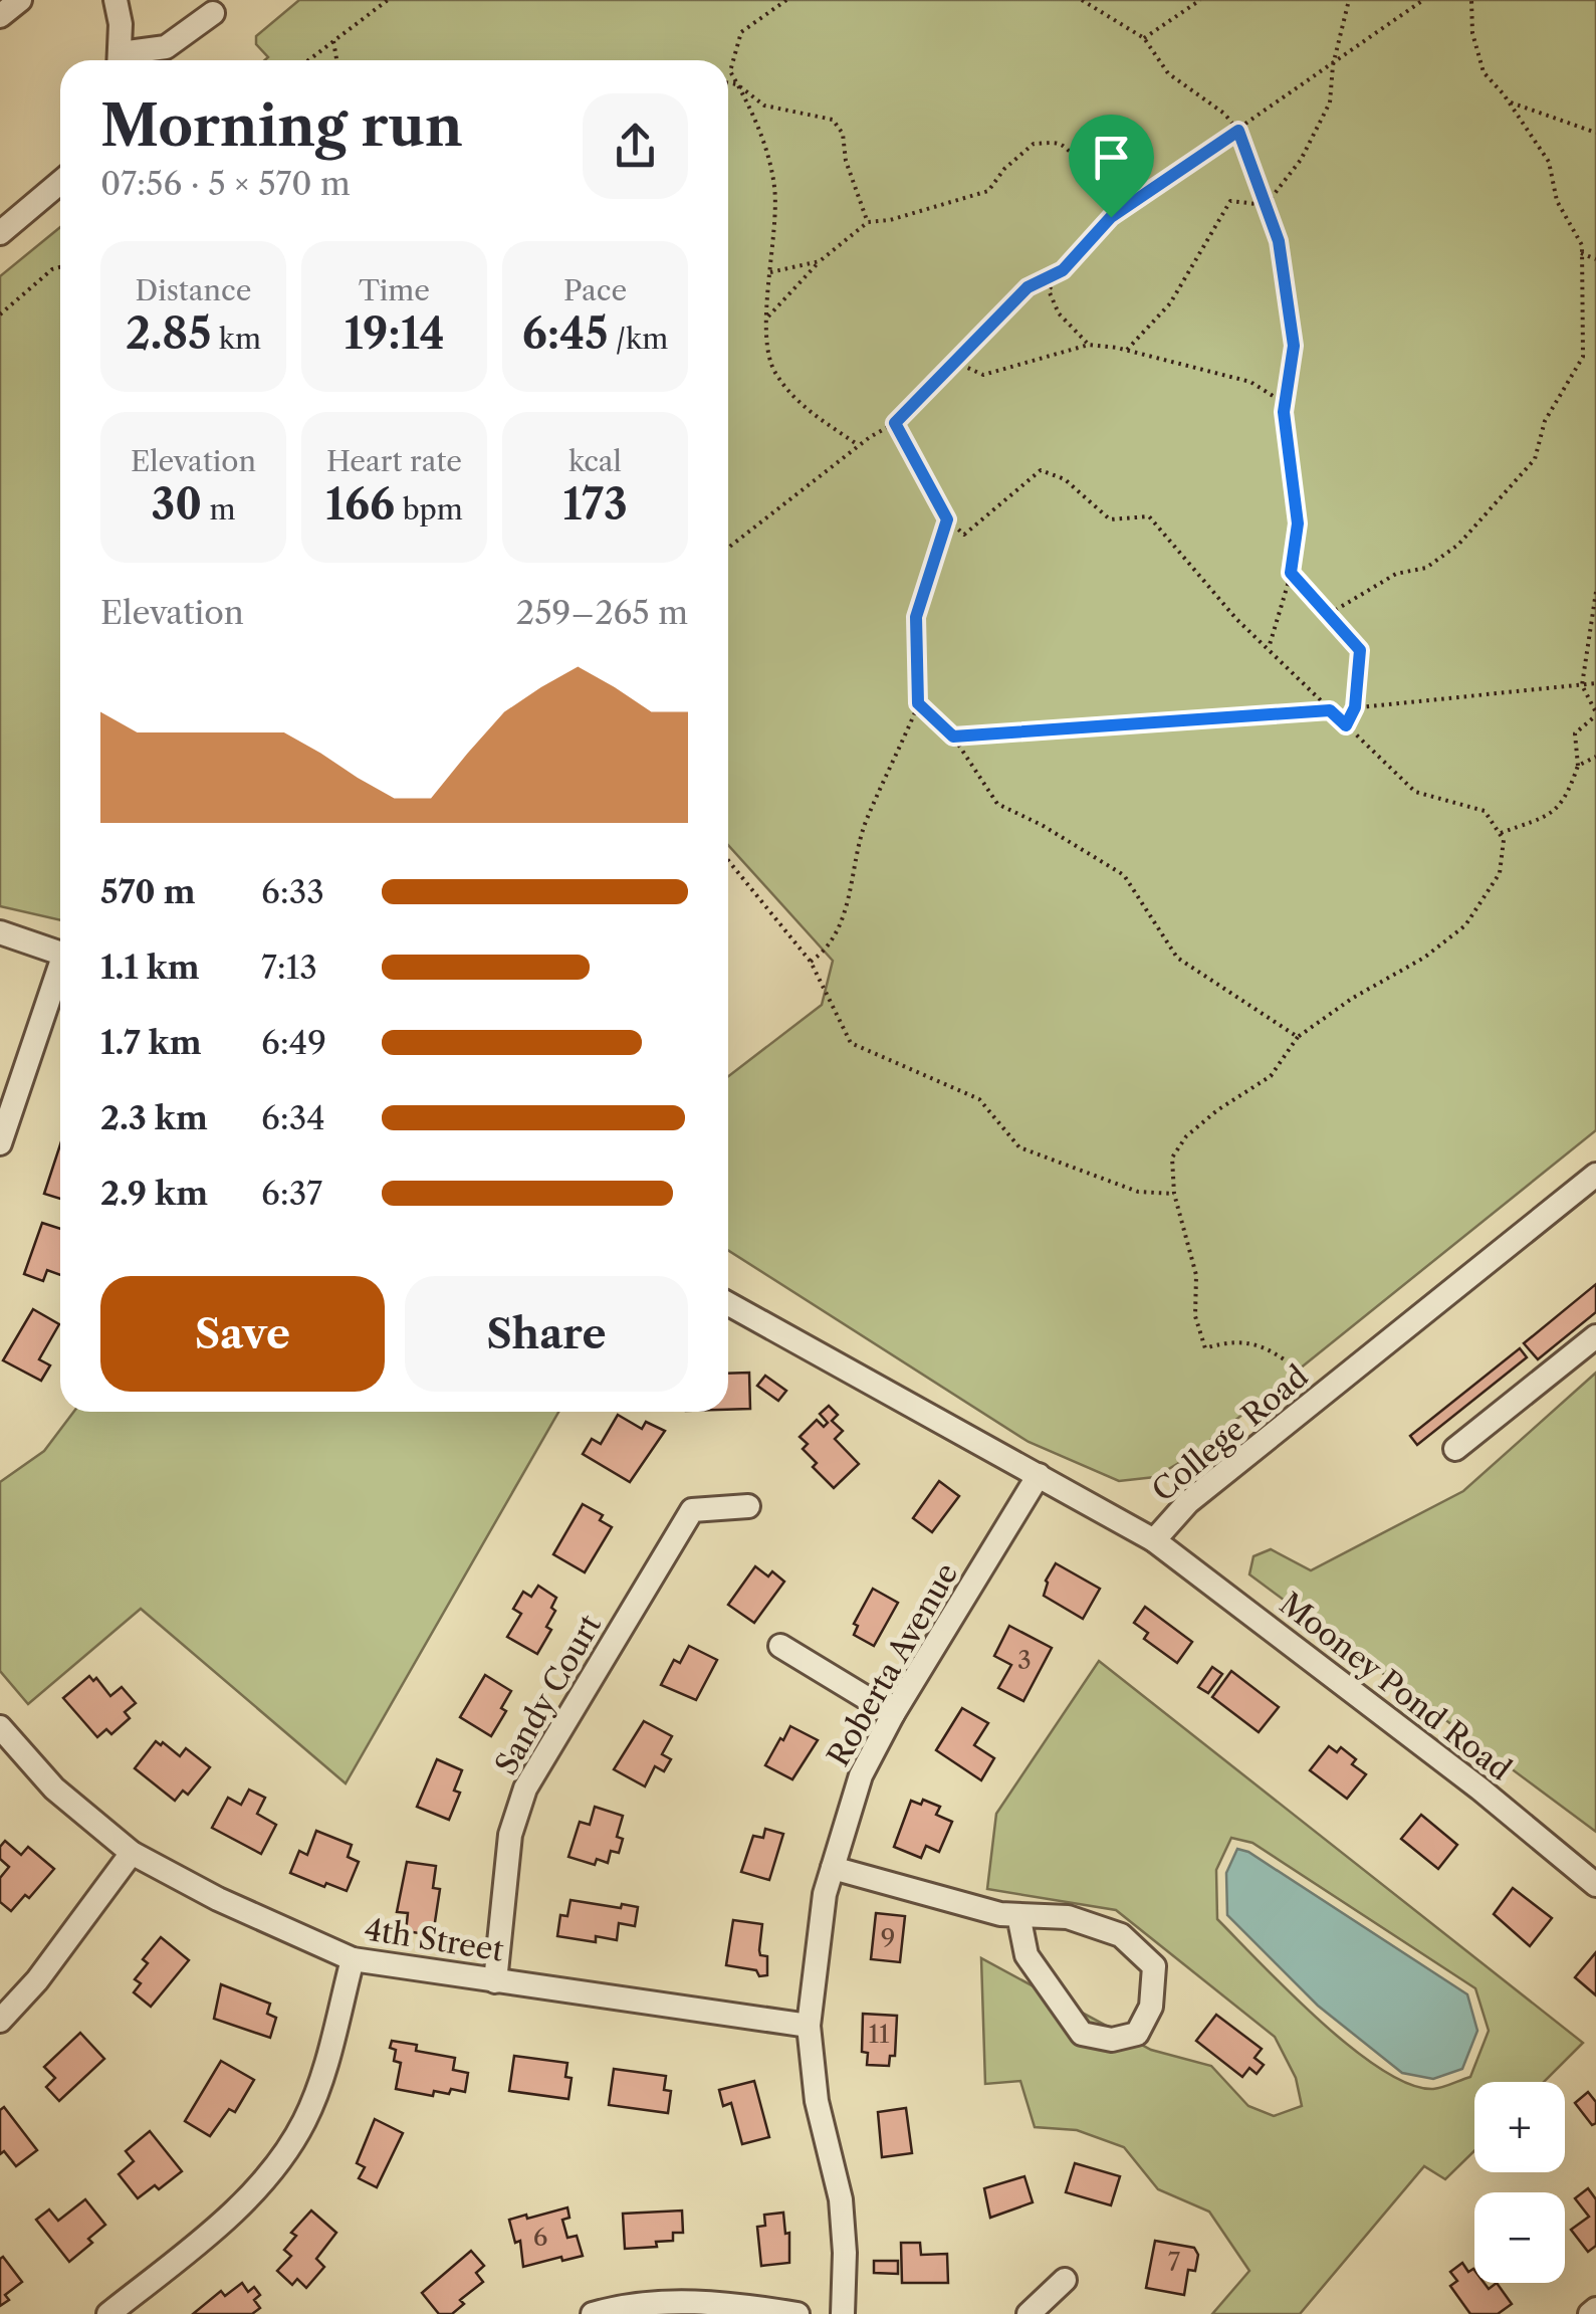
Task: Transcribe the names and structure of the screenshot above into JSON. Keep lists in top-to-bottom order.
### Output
{
  "streets": {
    "street": [
      "College Road",
      "Roberta Avenue",
      "Mooney Pond Road",
      "Sandy Court",
      "4th Street"
    ]
  },
  "crossings": [
    ["College Road", "Roberta Avenue"],
    ["College Road", "Mooney Pond Road"],
    ["Roberta Avenue", "4th Street"],
    ["Sandy Court", "4th Street"]
  ],
  "house_numbers": [
    "3",
    "9",
    "11",
    "6",
    "7"
  ],
  "page": {
    "heading": ["Morning run", "07:56 · 5 × 570 m"],
    "stats": [
      ["Distance", "2.85 km"],
      ["Time", "19:14"],
      ["Pace", "6:45 /km"],
      ["Elevation", "30 m"],
      ["Heart rate", "166 bpm"],
      ["kcal", "173"]
    ],
    "chart": ["Elevation", "259–265 m"],
    "list": [
      {
        "name": "570 m",
        "note": "6:33"
      },
      {
        "name": "1.1 km",
        "note": "7:13"
      },
      {
        "name": "1.7 km",
        "note": "6:49"
      },
      {
        "name": "2.3 km",
        "note": "6:34"
      },
      {
        "name": "2.9 km",
        "note": "6:37"
      }
    ],
    "buttons": ["Save", "Share"],
    "map_buttons": ["+", "−"]
  }
}
